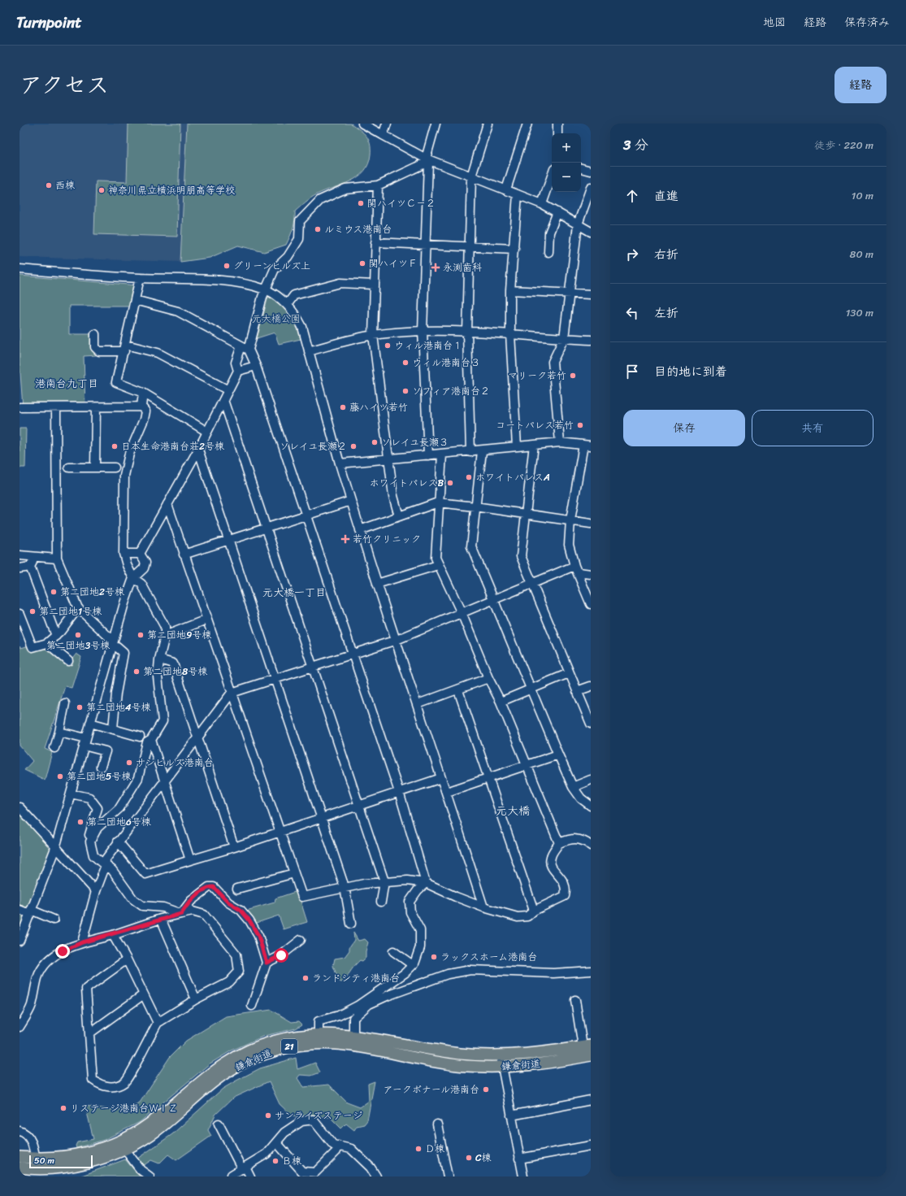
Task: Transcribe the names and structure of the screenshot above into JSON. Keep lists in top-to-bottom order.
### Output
{
  "streets": {
    "main road": ["21", "鎌倉街道"]
  },
  "districts": ["港南台九丁目", "元大橋一丁目", "元大橋"],
  "parks": ["元大橋公園"],
  "places": {
    "other": [
      "西棟",
      "神奈川県立横浜明朋高等学校",
      "関ハイツＣ－２",
      "ルミウス港南台",
      "関ハイツＦ",
      "グリーンヒルズ上",
      "ウィル港南台１",
      "ウィル港南台３",
      "マリーク若竹",
      "ソフィア港南台２",
      "藤ハイツ若竹",
      "コートパレス若竹",
      "ソレイユ長瀬３",
      "日本生命港南台荘2号棟",
      "ソレイユ長瀬２",
      "ホワイトパレスA",
      "ホワイトパレスB",
      "第二団地2号棟",
      "第二団地1号棟",
      "第二団地3号棟",
      "第二団地9号棟",
      "第二団地8号棟",
      "第二団地4号棟",
      "サンヒルズ港南台",
      "第二団地5号棟",
      "第二団地6号棟",
      "ラックスホーム港南台",
      "ランドシティ港南台",
      "アークボナール港南台",
      "リステージ港南台ＷＩＺ",
      "サンライズステージ",
      "Ｄ棟",
      "C棟",
      "Ｂ棟"
    ],
    "health": ["永渕歯科", "若竹クリニック"]
  },
  "scale_bar": "50 m",
  "page": {
    "header": "Turnpoint",
    "nav": ["地図", "経路", "保存済み"],
    "title": "アクセス",
    "buttons": [
      "経路",
      ["保存", "共有"]
    ],
    "heading": ["3 分", "徒歩 · 220 m"],
    "map_buttons": ["+", "−"],
    "list": [
      ["直進", "10 m"],
      ["右折", "80 m"],
      ["左折", "130 m"],
      "目的地に到着"
    ],
    "scale": "50 m"
  }
}
